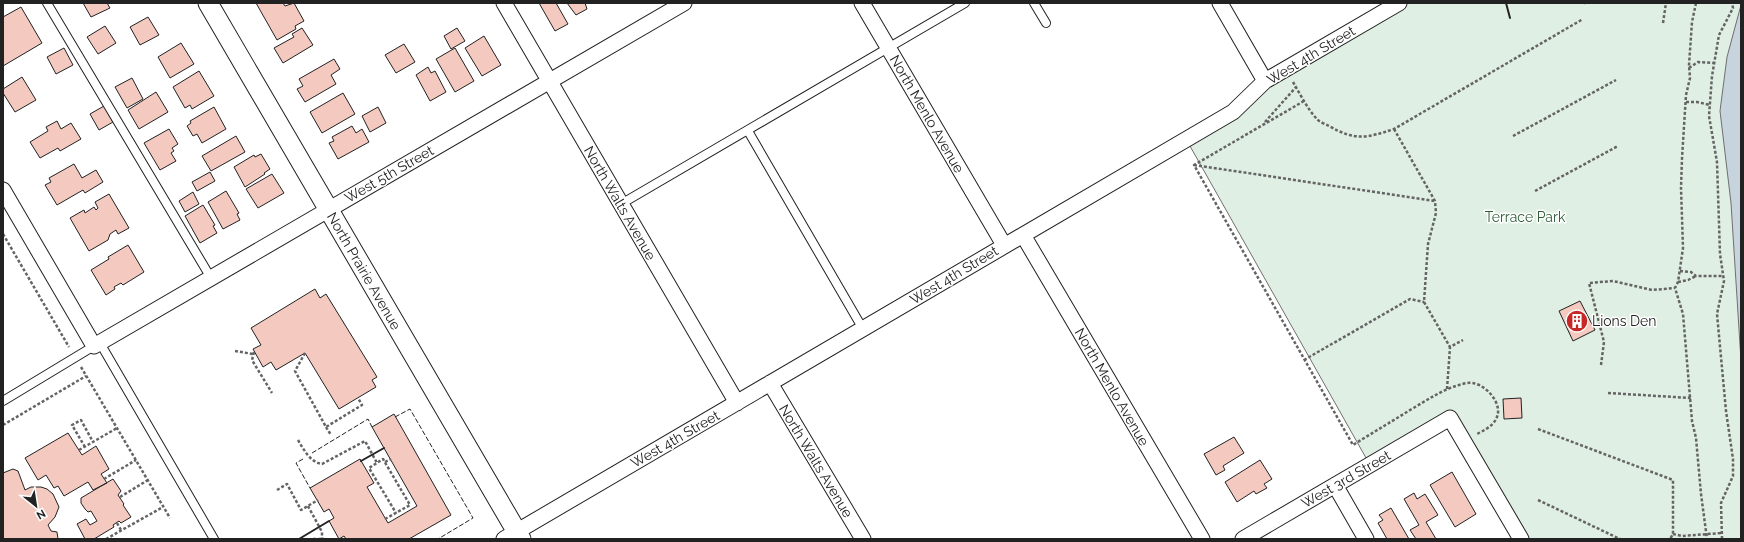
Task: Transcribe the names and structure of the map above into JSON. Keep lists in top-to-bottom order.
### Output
{
  "streets": {
    "street": [
      "West 4th Street",
      "North Menlo Avenue",
      "West 5th Street",
      "North Walts Avenue",
      "North Prairie Avenue",
      "West 3rd Street"
    ]
  },
  "crossings": [
    ["West 4th Street", "North Menlo Avenue"],
    ["West 4th Street", "North Walts Avenue"],
    ["West 4th Street", "North Prairie Avenue"],
    ["West 5th Street", "North Walts Avenue"],
    ["West 5th Street", "North Prairie Avenue"]
  ],
  "parks": ["Terrace Park"],
  "places": {
    "building": ["Lions Den"]
  },
  "north": "bottom right"
}
